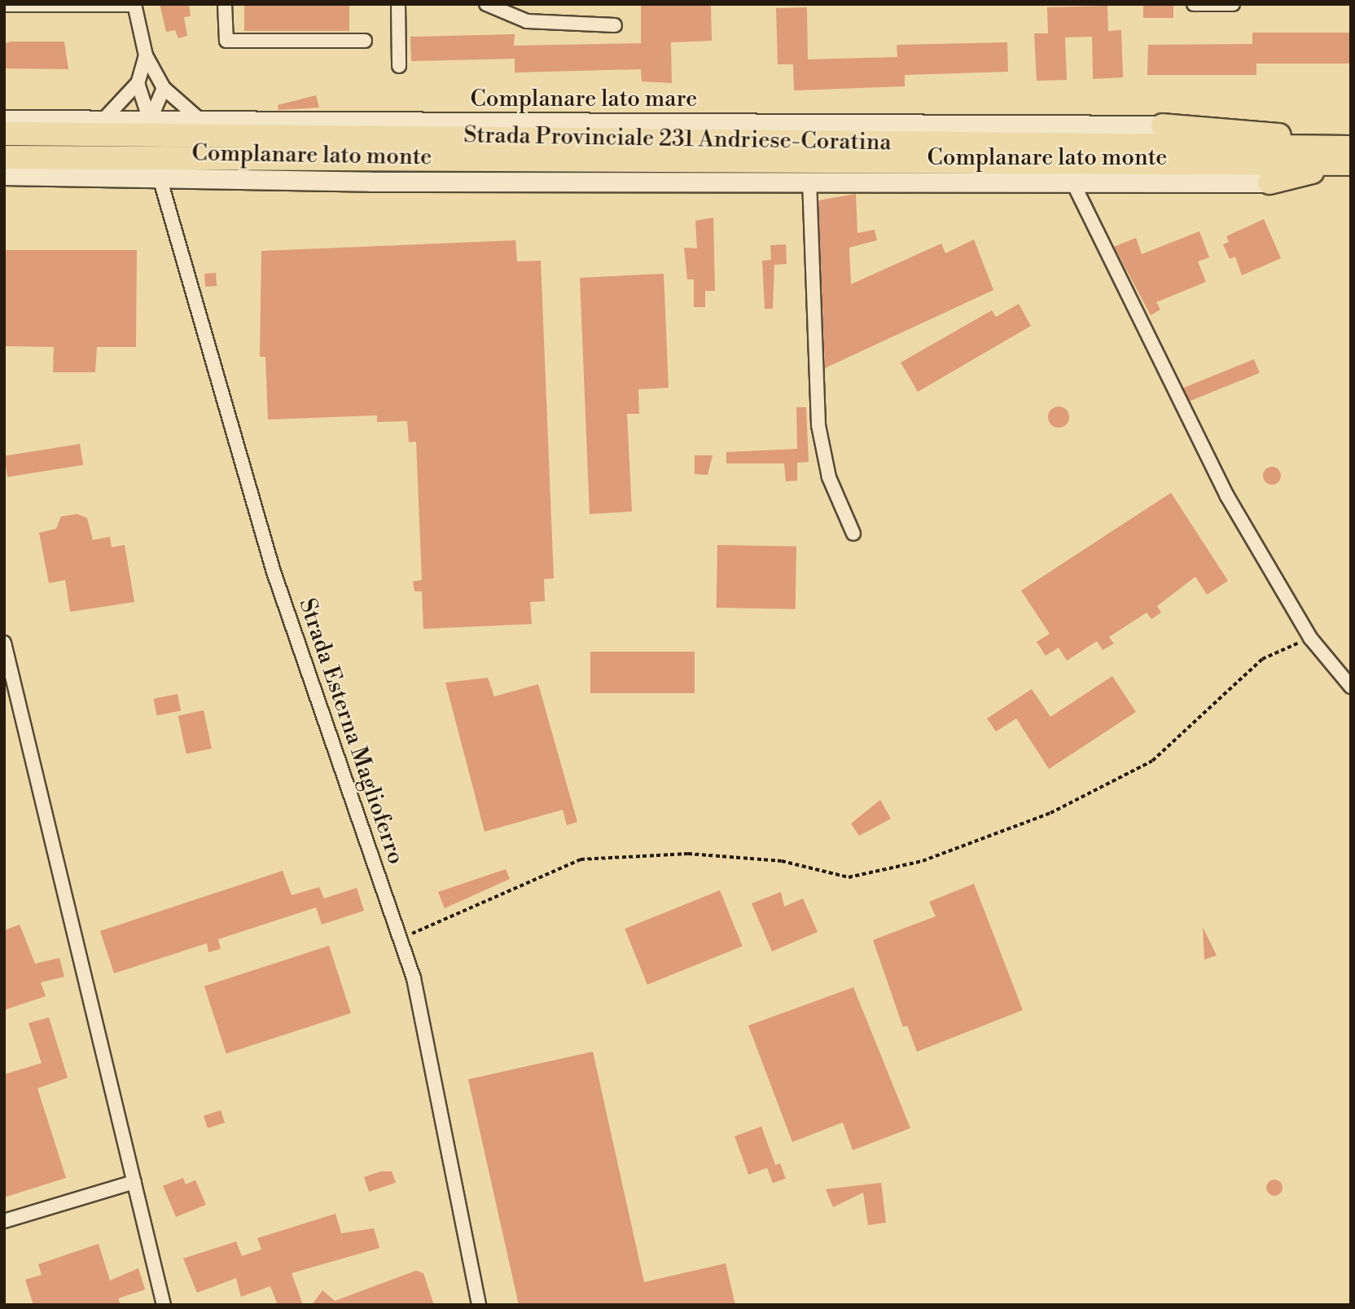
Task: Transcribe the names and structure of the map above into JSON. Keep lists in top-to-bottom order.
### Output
{
  "streets": {
    "highway": ["Strada Provinciale 231 Andriese-Coratina"],
    "street": ["Complanare lato mare", "Complanare lato monte", "Strada Esterna Maglioferro"]
  },
  "crossings": [
    ["Complanare lato monte", "Strada Esterna Maglioferro"]
  ]
}
